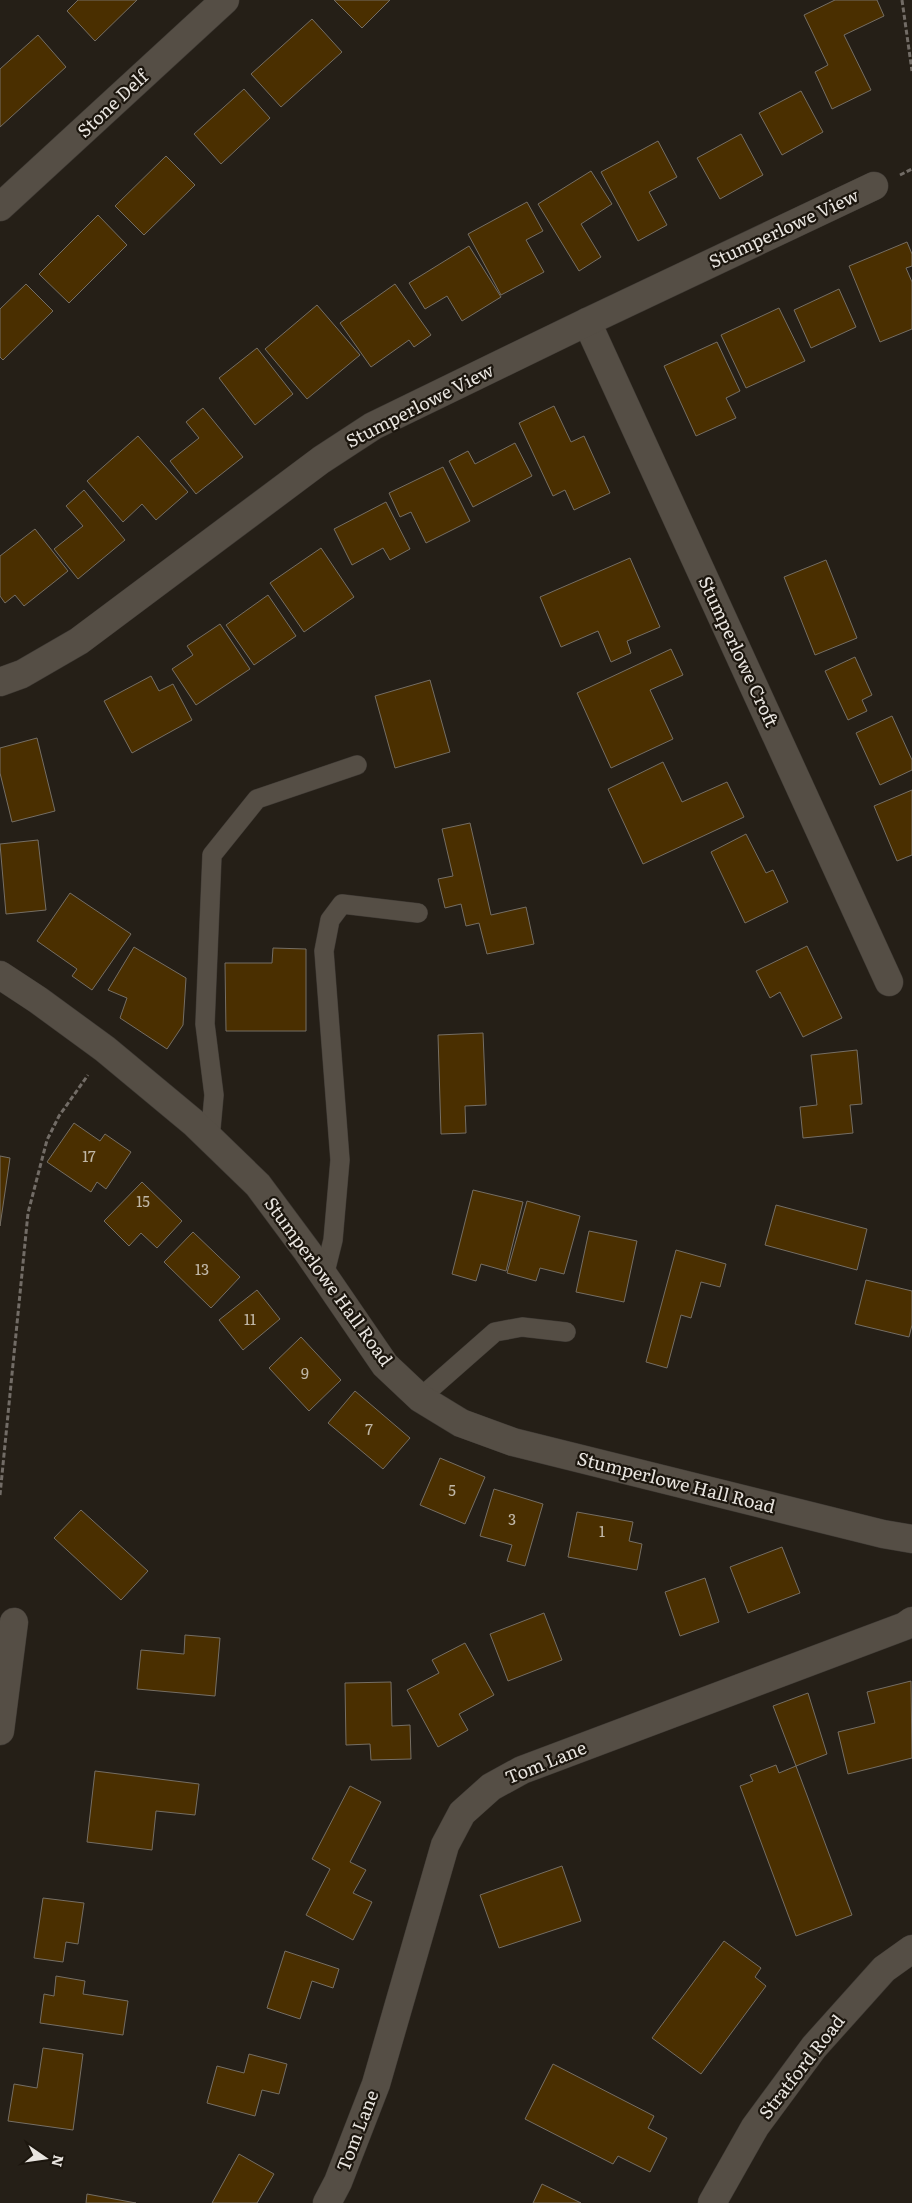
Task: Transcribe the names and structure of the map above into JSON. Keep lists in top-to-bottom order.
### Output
{
  "streets": {
    "street": [
      "Stone Delf",
      "Stumperlowe View",
      "Stumperlowe Croft",
      "Stumperlowe Hall Road",
      "Tom Lane",
      "Stratford Road"
    ]
  },
  "crossings": [
    ["Stumperlowe View", "Stumperlowe Croft"]
  ],
  "house_numbers": [
    "17",
    "15",
    "13",
    "11",
    "9",
    "7",
    "5",
    "3",
    "1"
  ],
  "north": "right"
}
